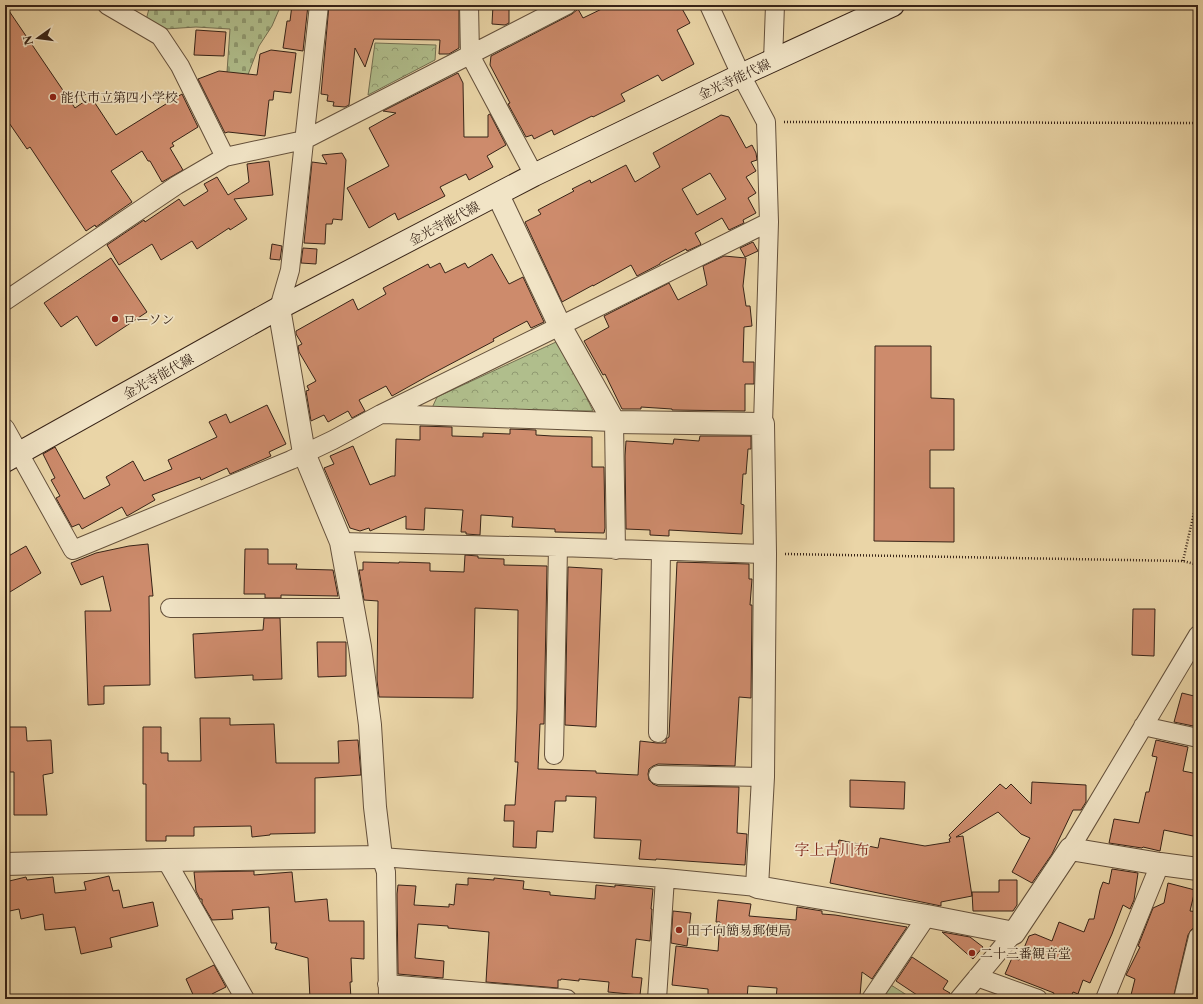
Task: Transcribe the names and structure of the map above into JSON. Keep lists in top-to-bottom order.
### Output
{
  "streets": {
    "street": ["金光寺能代線"]
  },
  "districts": ["字上古川布"],
  "places": [
    "能代市立第四小学校",
    "ローソン",
    "田子向簡易郵便局",
    "二十三番観音堂"
  ],
  "north": "left"
}
